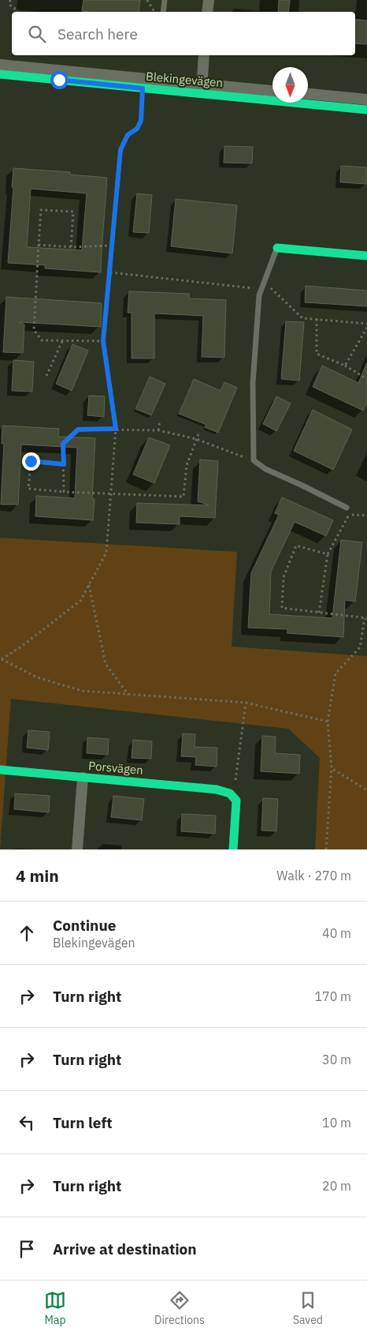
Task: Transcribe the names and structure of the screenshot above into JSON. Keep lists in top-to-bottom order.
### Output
{
  "streets": {
    "street": ["Blekingevägen", "Porsvägen"]
  },
  "north": "bottom",
  "page": {
    "search": "Search here",
    "heading": ["4 min", "Walk · 270 m"],
    "list": [
      ["Continue", "Blekingevägen", "40 m"],
      ["Turn right", "170 m"],
      ["Turn right", "30 m"],
      ["Turn left", "10 m"],
      ["Turn right", "20 m"],
      "Arrive at destination"
    ],
    "nav": ["Map", "Directions", "Saved"]
  }
}
